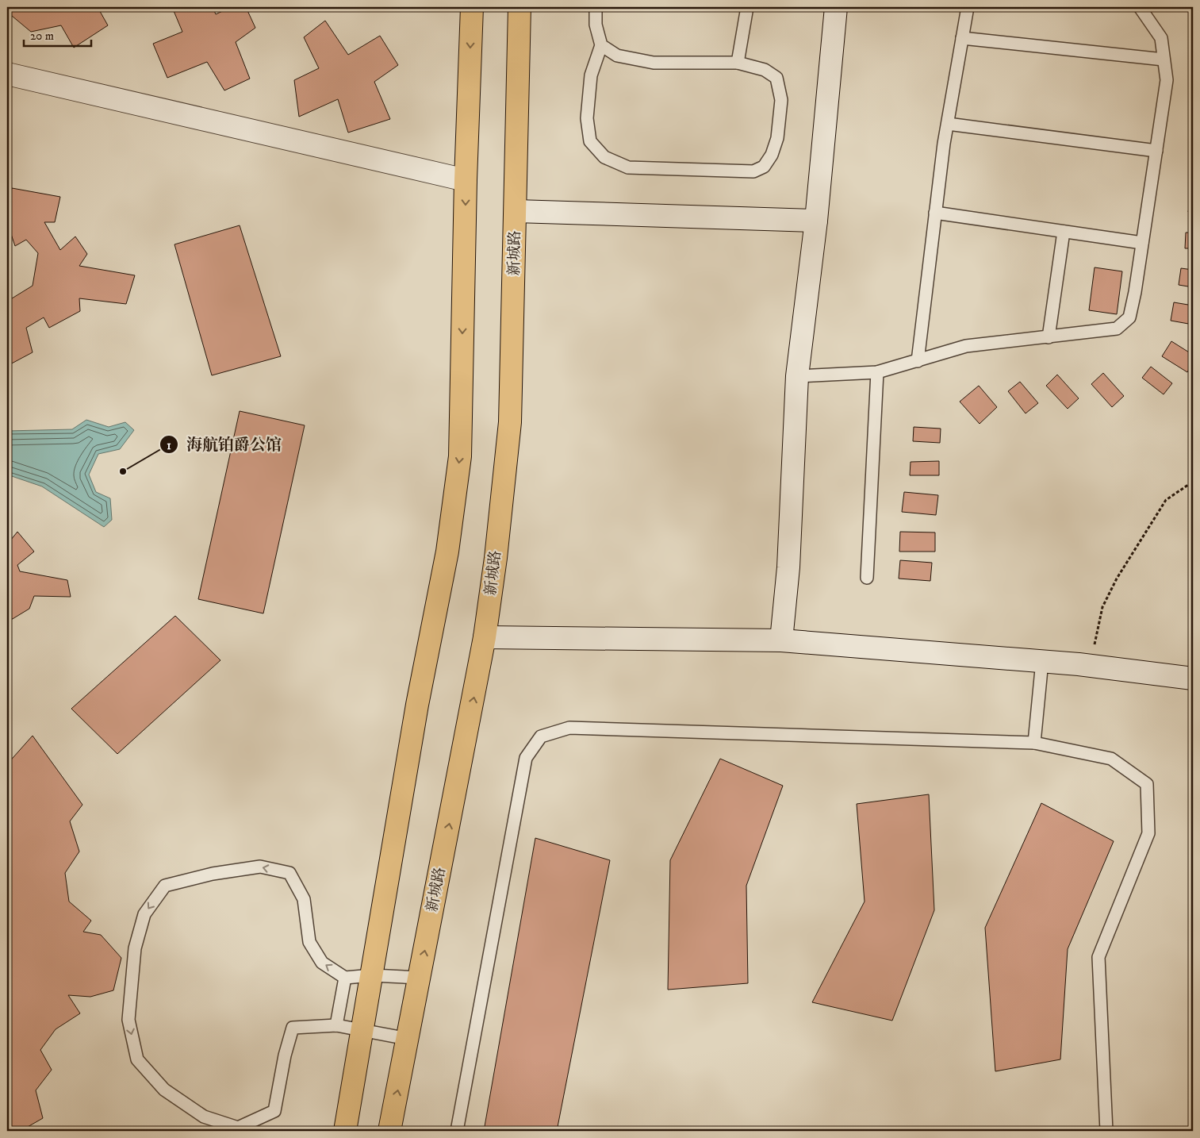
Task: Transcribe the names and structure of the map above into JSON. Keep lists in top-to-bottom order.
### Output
{
  "streets": {
    "main road": ["新城路"]
  },
  "places": ["海航铂爵公馆"],
  "scale_bar": "20 m"
}
